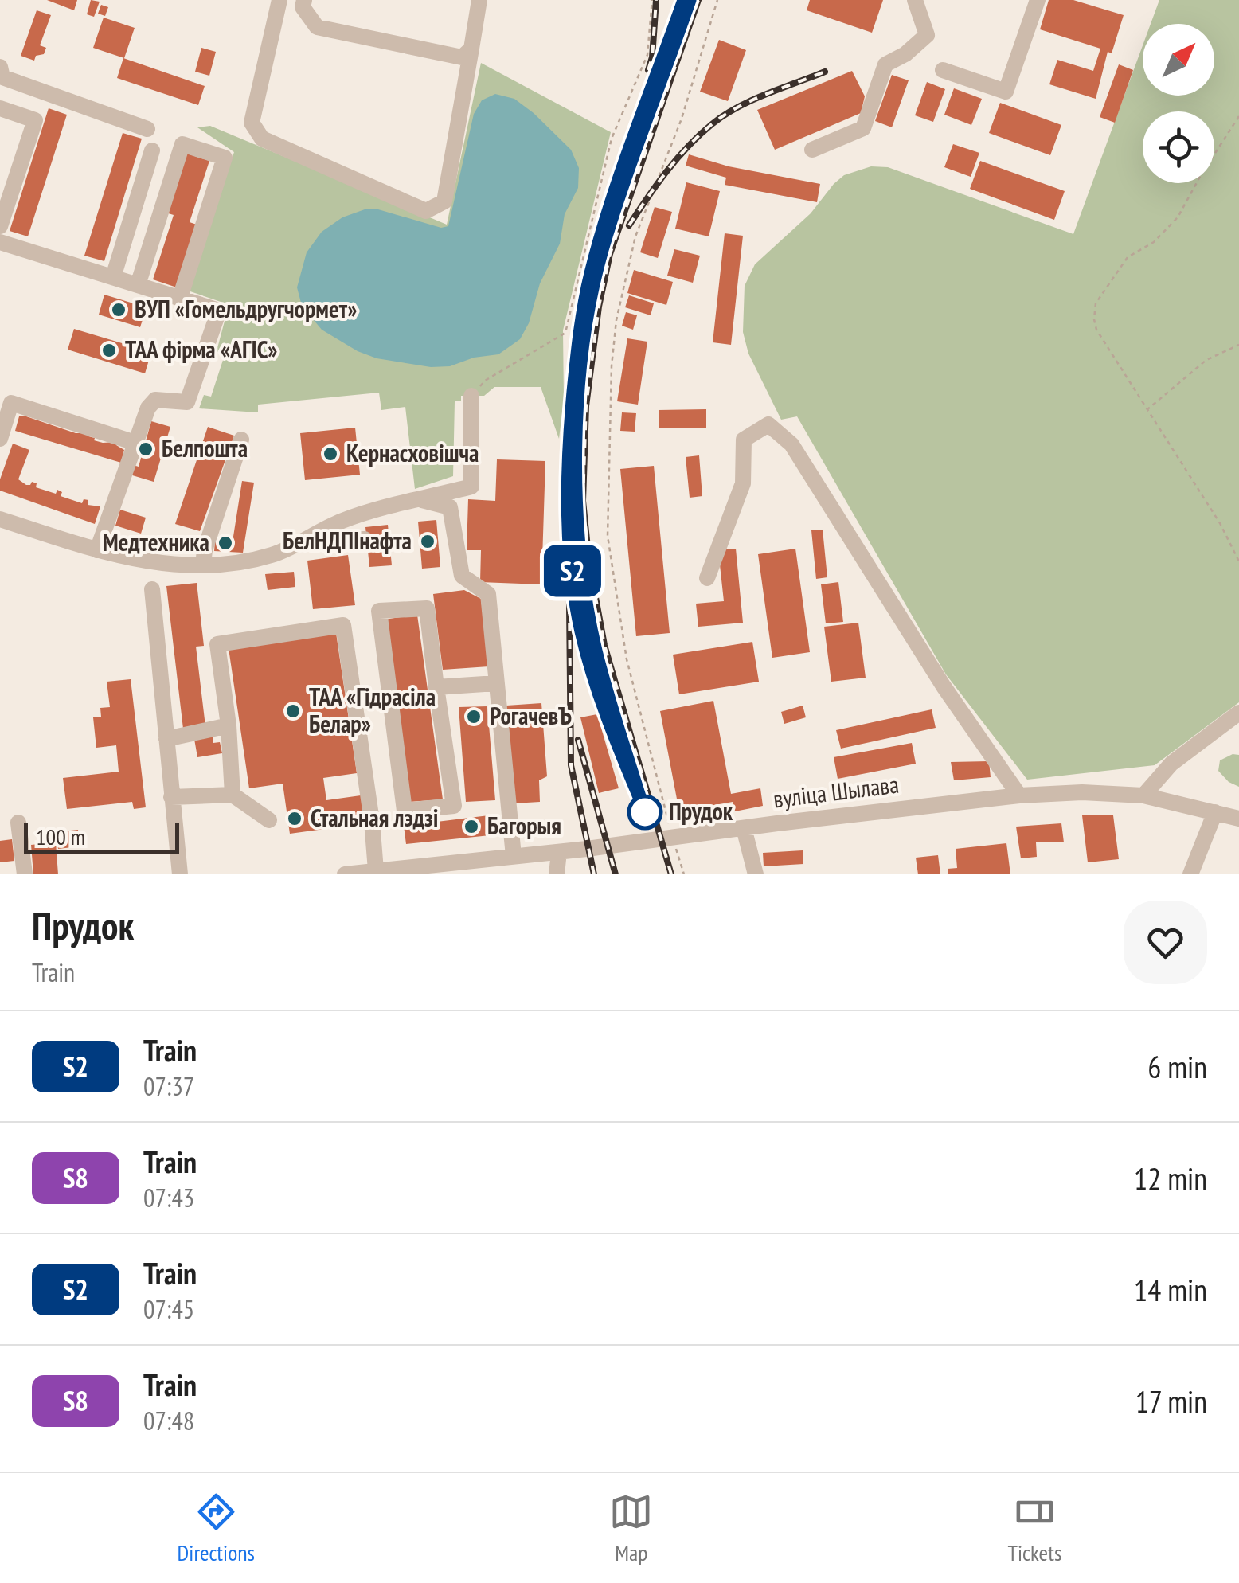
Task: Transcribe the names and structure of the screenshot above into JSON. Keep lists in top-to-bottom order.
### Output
{
  "streets": {
    "street": ["вуліца Шылава"]
  },
  "places": [
    "ВУП «Гомельдругчормет»",
    "ТАА фірма «АГІС»",
    "Белпошта",
    "Кернасховішча",
    "БелНДПІнафта",
    "Медтехника",
    "ТАА «Гідрасіла Белар»",
    "РогачевЪ",
    "Прудок",
    "Стальная лэдзі",
    "Багорыя"
  ],
  "scale_bar": "100 m",
  "north": "top right",
  "page": {
    "on_map": "S2",
    "scale": "100 m",
    "heading": ["Прудок", "Train"],
    "list": [
      {
        "mark": "S2",
        "name": "Train",
        "note": "07:37",
        "value": "6 min"
      },
      {
        "mark": "S8",
        "name": "Train",
        "note": "07:43",
        "value": "12 min"
      },
      {
        "mark": "S2",
        "name": "Train",
        "note": "07:45",
        "value": "14 min"
      },
      {
        "mark": "S8",
        "name": "Train",
        "note": "07:48",
        "value": "17 min"
      }
    ],
    "tabs": ["Directions", "Map", "Tickets"]
  }
}
